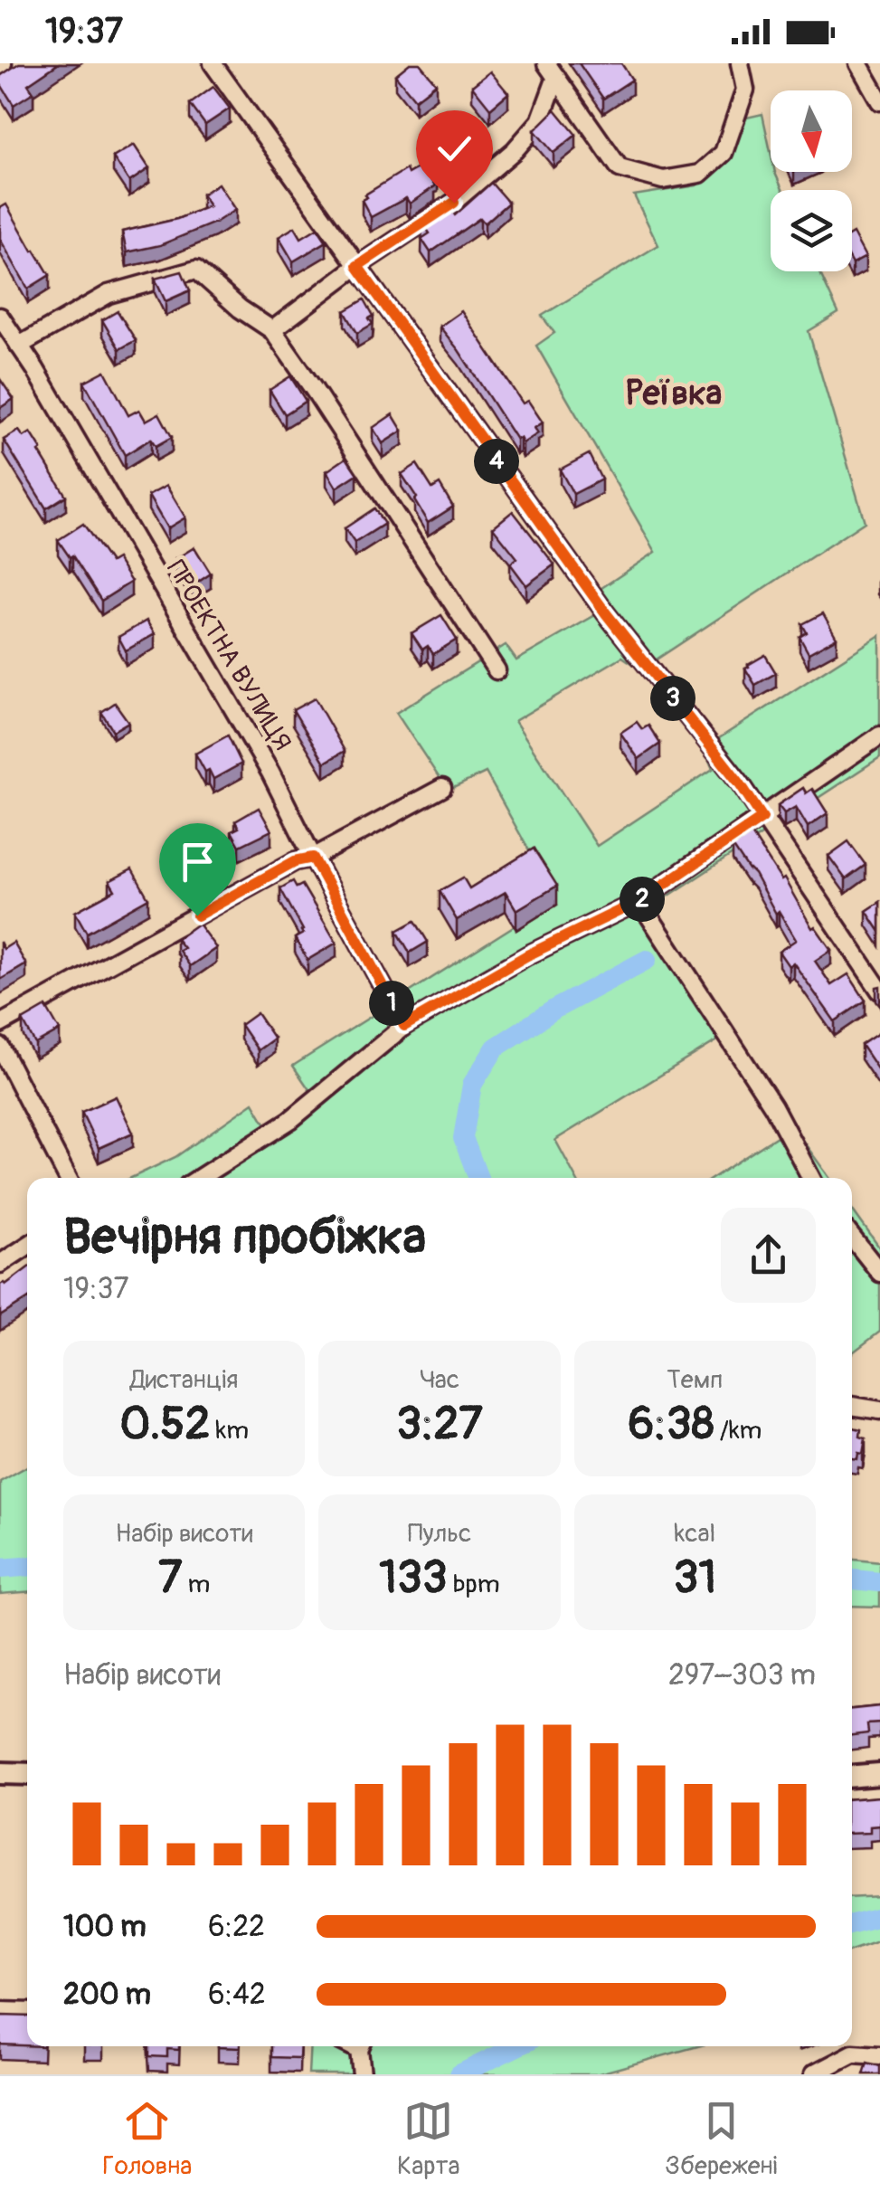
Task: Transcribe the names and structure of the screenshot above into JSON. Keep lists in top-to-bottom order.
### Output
{
  "streets": {
    "street": ["ПРОЕКТНА ВУЛИЦЯ"]
  },
  "districts": ["Реївка"],
  "north": "bottom",
  "page": {
    "status": "19:37",
    "pins": [
      "4",
      "3",
      "2",
      "1"
    ],
    "heading": ["Вечірня пробіжка", "19:37"],
    "stats": [
      ["Дистанція", "0.52 km"],
      ["Час", "3:27"],
      ["Темп", "6:38 /km"],
      ["Набір висоти", "7 m"],
      ["Пульс", "133 bpm"],
      ["kcal", "31"]
    ],
    "chart": ["Набір висоти", "297–303 m"],
    "list": [
      {
        "name": "100 m",
        "note": "6:22"
      },
      {
        "name": "200 m",
        "note": "6:42"
      }
    ],
    "tabs": ["Головна", "Карта", "Збережені"]
  }
}
